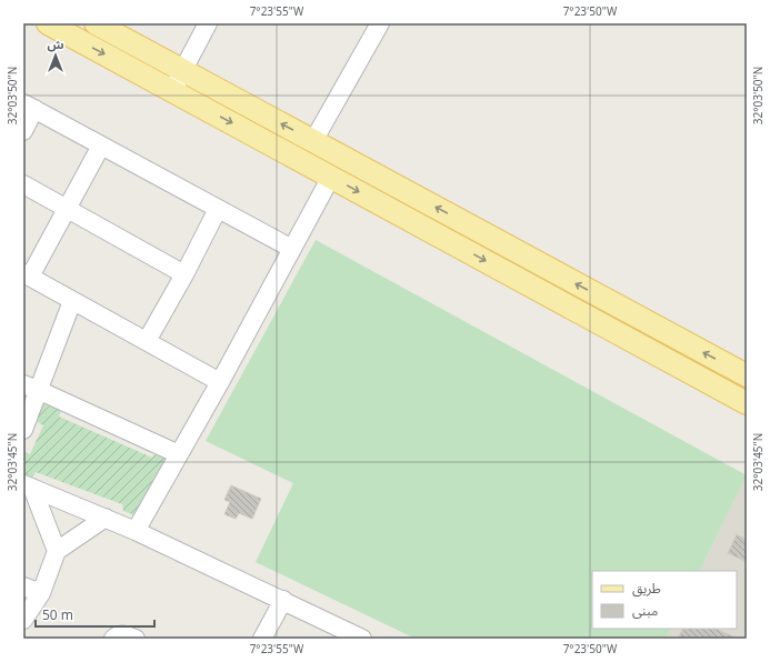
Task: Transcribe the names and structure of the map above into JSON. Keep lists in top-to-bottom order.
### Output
{
  "legend": ["طريق", "مبنى"],
  "scale_bar": "50 m",
  "north": "top",
  "coordinates": [
    "7°23'55\"W",
    "7°23'50\"W",
    "32°03'50\"N",
    "32°03'45\"N"
  ]
}
